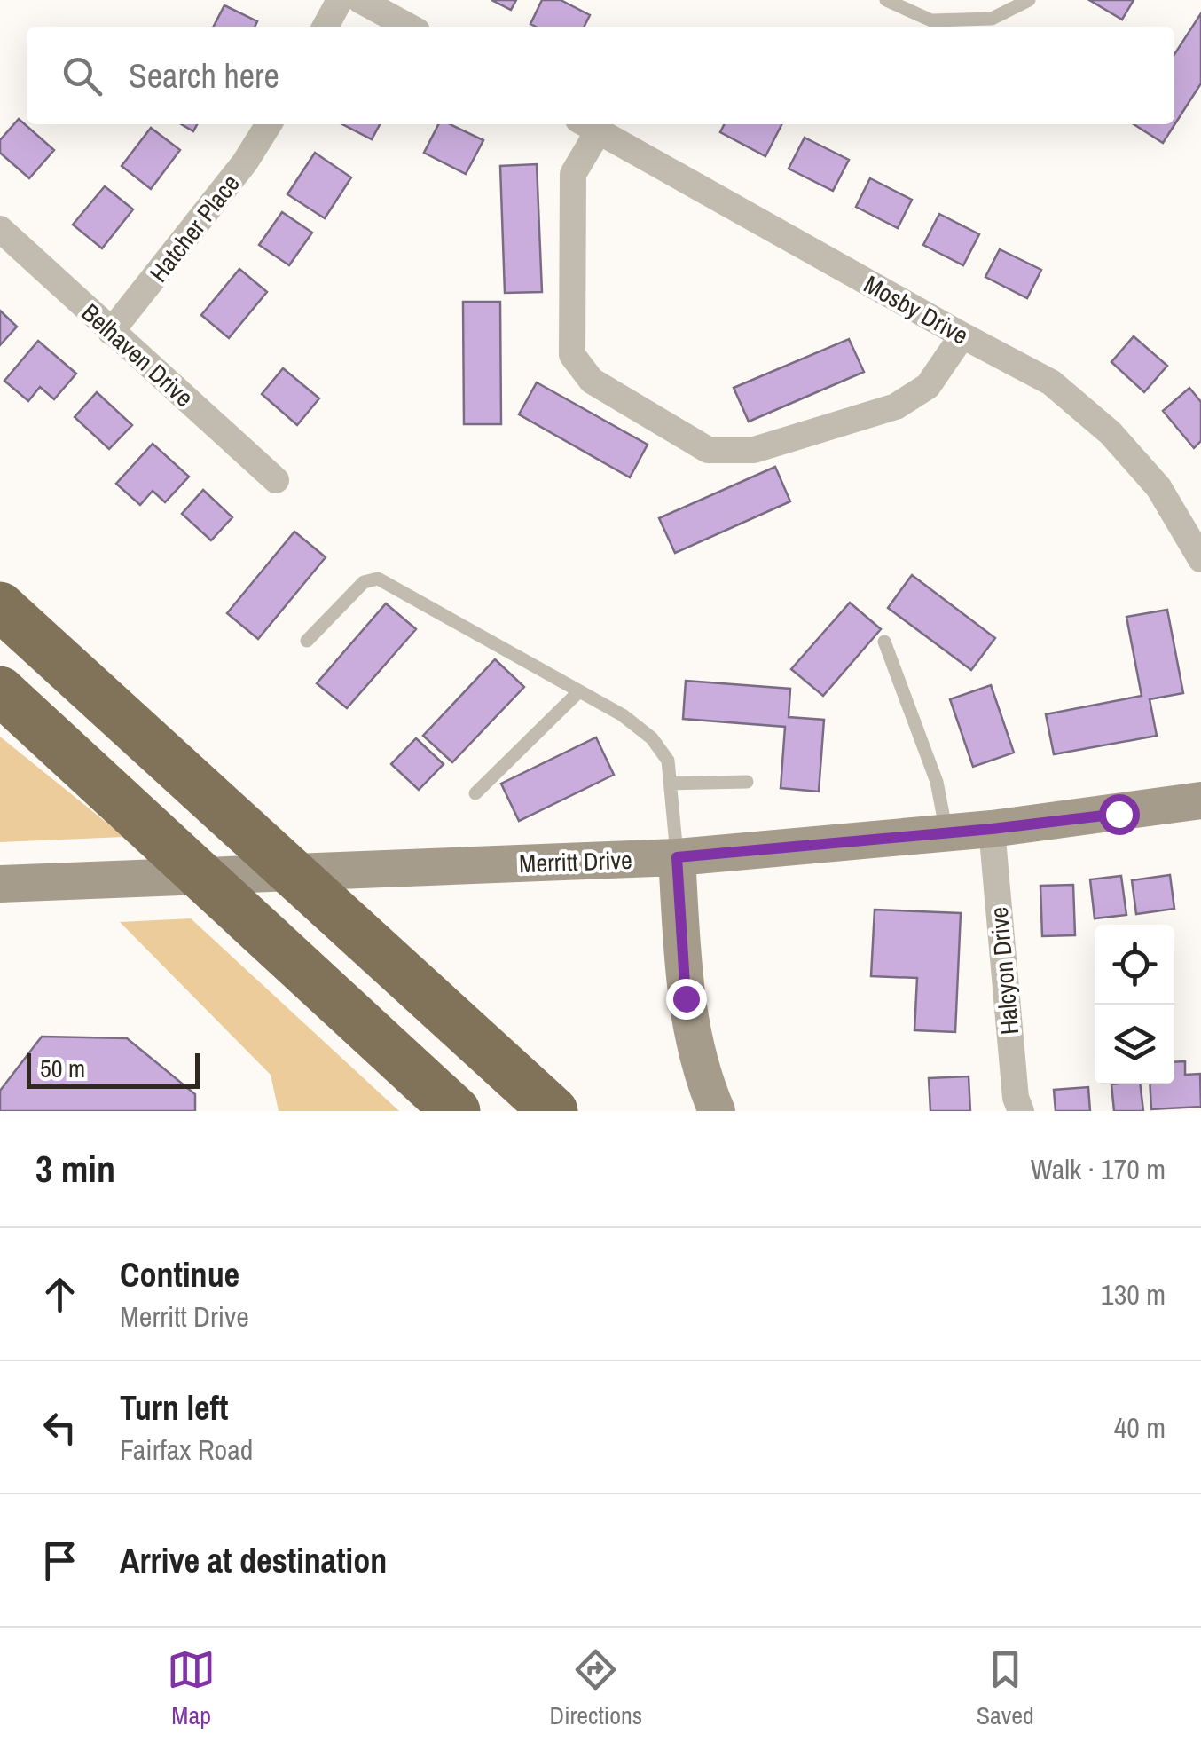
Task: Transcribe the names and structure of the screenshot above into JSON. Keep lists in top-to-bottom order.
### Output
{
  "streets": {
    "main road": ["Merritt Drive"],
    "street": [
      "Hatcher Place",
      "Mosby Drive",
      "Belhaven Drive",
      "Halcyon Drive"
    ]
  },
  "crossings": [
    ["Hatcher Place", "Belhaven Drive"],
    ["Merritt Drive", "Halcyon Drive"]
  ],
  "scale_bar": "50 m",
  "page": {
    "search": "Search here",
    "scale": "50 m",
    "heading": ["3 min", "Walk · 170 m"],
    "list": [
      ["Continue", "Merritt Drive", "130 m"],
      ["Turn left", "Fairfax Road", "40 m"],
      "Arrive at destination"
    ],
    "nav": ["Map", "Directions", "Saved"]
  }
}
